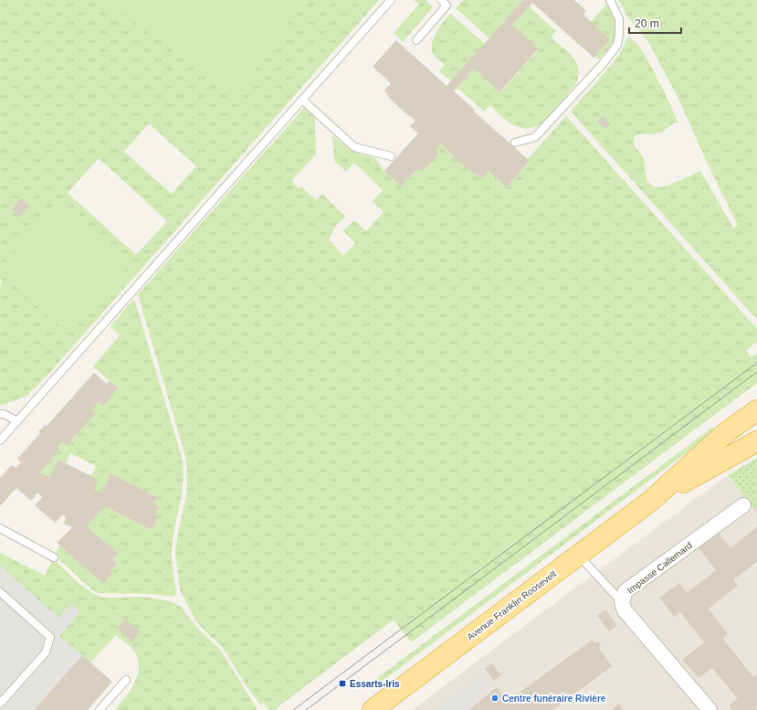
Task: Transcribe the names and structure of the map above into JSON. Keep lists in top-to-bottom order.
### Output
{
  "streets": {
    "main road": ["Avenue Franklin Roosevelt"],
    "street": ["Impasse Callemard"]
  },
  "places": {
    "transit": ["Essarts-Iris"],
    "other": ["Centre funéraire Rivière"]
  },
  "scale_bar": "20 m"
}
